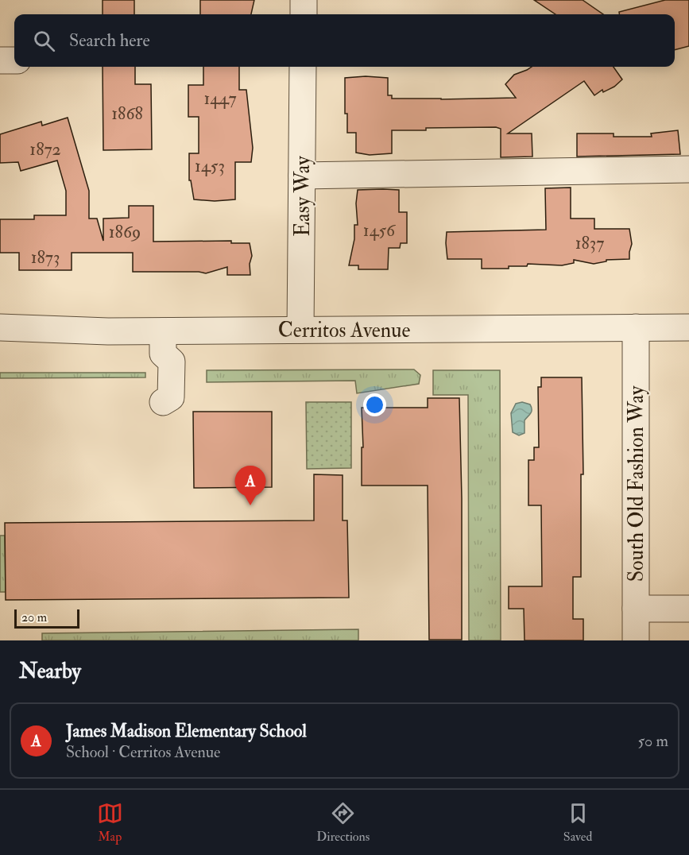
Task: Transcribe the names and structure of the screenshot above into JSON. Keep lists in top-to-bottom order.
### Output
{
  "streets": {
    "street": ["Easy Way", "Cerritos Avenue", "South Old Fashion Way"]
  },
  "crossings": [
    ["Easy Way", "Cerritos Avenue"],
    ["Cerritos Avenue", "South Old Fashion Way"]
  ],
  "house_numbers": [
    "1447",
    "1868",
    "1872",
    "1453",
    "1456",
    "1869",
    "1837",
    "1873"
  ],
  "scale_bar": "20 m",
  "page": {
    "search": "Search here",
    "pins": "A",
    "scale": "20 m",
    "heading": "Nearby",
    "list": [
      {
        "mark": "A",
        "name": "James Madison Elementary School",
        "note": "School · Cerritos Avenue",
        "value": "50 m"
      }
    ],
    "nav": ["Map", "Directions", "Saved"]
  }
}
